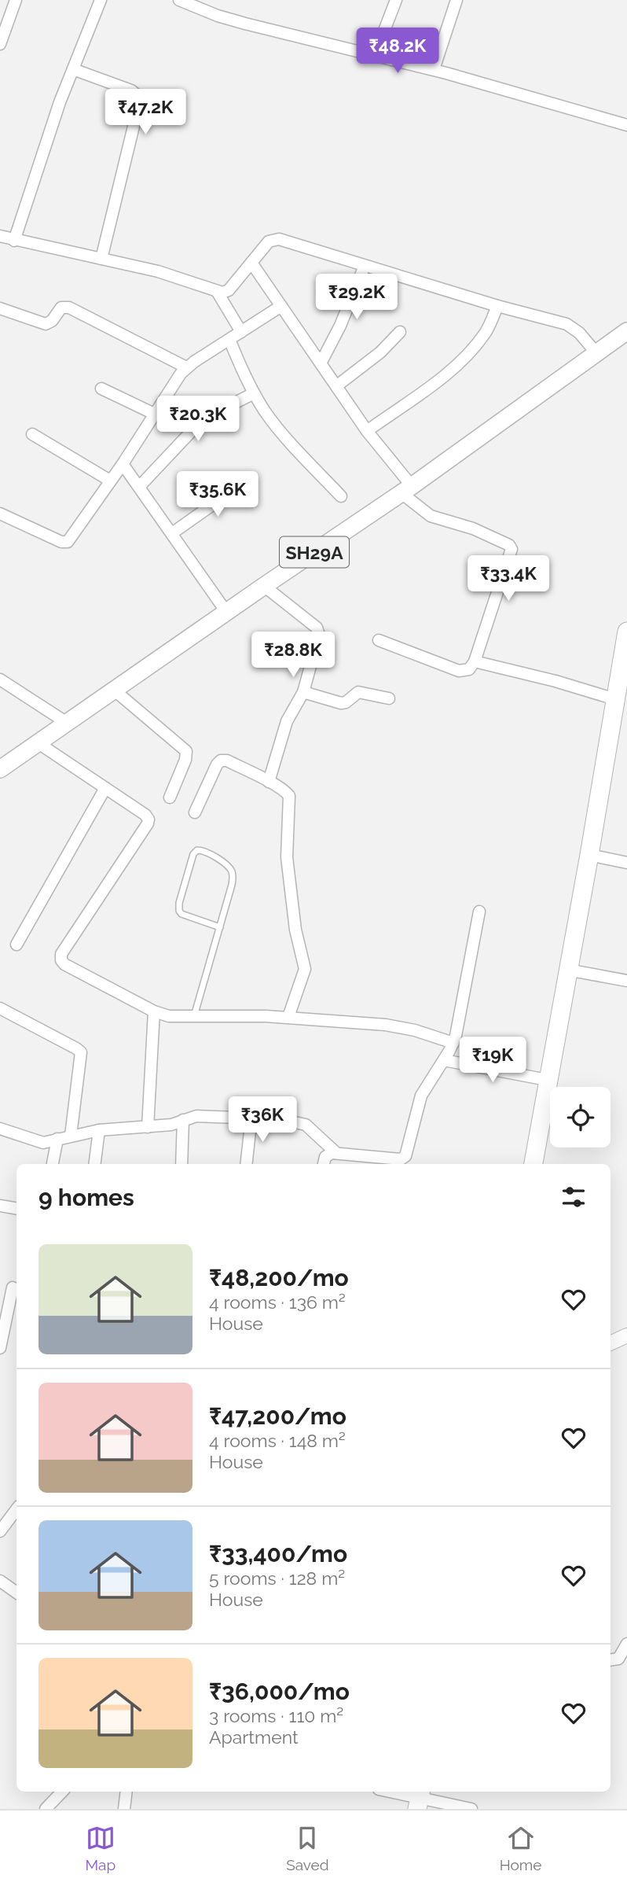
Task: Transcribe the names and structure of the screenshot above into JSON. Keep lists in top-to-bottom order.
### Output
{
  "streets": {
    "main road": ["SH29A"]
  },
  "page": {
    "price": [
      "₹48.2K",
      "₹47.2K",
      "₹29.2K",
      "₹20.3K",
      "₹35.6K",
      "₹33.4K",
      "₹28.8K",
      "₹19K",
      "₹36K"
    ],
    "heading": "9 homes",
    "list": [
      {
        "name": "₹48,200/mo",
        "note": "4 rooms · 136 m² · House"
      },
      {
        "name": "₹47,200/mo",
        "note": "4 rooms · 148 m² · House"
      },
      {
        "name": "₹33,400/mo",
        "note": "5 rooms · 128 m² · House"
      },
      {
        "name": "₹36,000/mo",
        "note": "3 rooms · 110 m² · Apartment"
      }
    ],
    "tabs": ["Map", "Saved", "Home"]
  }
}
